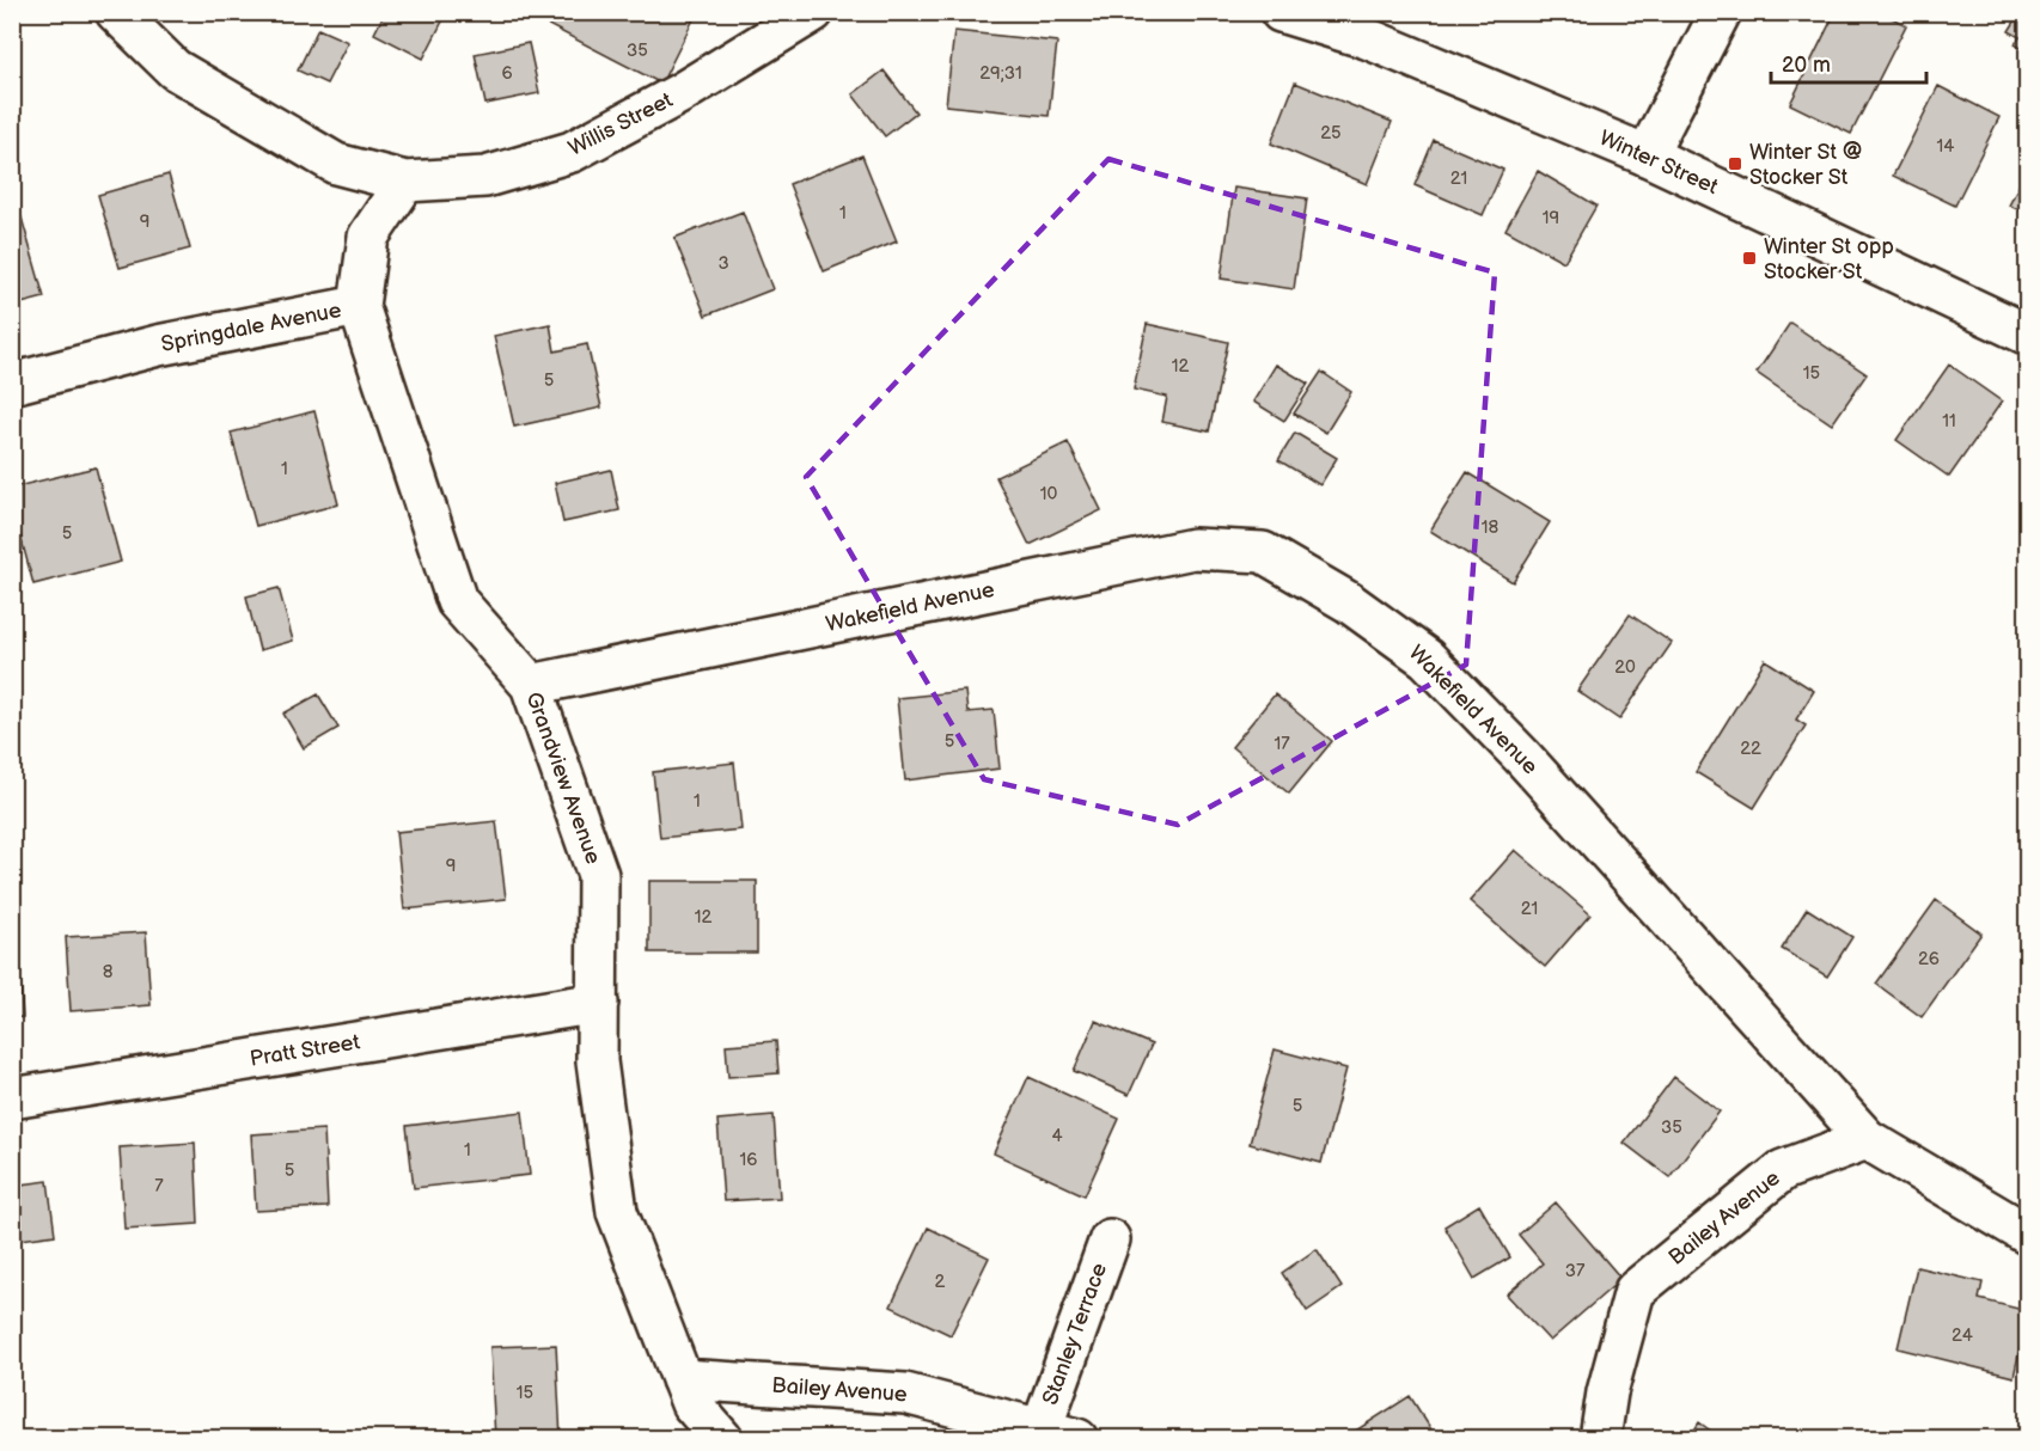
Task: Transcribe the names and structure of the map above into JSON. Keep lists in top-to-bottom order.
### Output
{
  "streets": {
    "street": [
      "Willis Street",
      "Winter Street",
      "Springdale Avenue",
      "Wakefield Avenue",
      "Grandview Avenue",
      "Pratt Street",
      "Bailey Avenue",
      "Stanley Terrace"
    ]
  },
  "crossings": [
    ["Willis Street", "Springdale Avenue"],
    ["Springdale Avenue", "Grandview Avenue"],
    ["Wakefield Avenue", "Grandview Avenue"],
    ["Wakefield Avenue", "Bailey Avenue"],
    ["Grandview Avenue", "Pratt Street"],
    ["Grandview Avenue", "Bailey Avenue"],
    ["Bailey Avenue", "Stanley Terrace"]
  ],
  "places": {
    "transit": ["Winter St @ Stocker St", "Winter St opp Stocker St"]
  },
  "house_numbers": [
    "35",
    "6",
    "29;31",
    "25",
    "14",
    "21",
    "1",
    "19",
    "9",
    "3",
    "12",
    "15",
    "5",
    "11",
    "1",
    "10",
    "18",
    "5",
    "20",
    "5",
    "17",
    "22",
    "1",
    "9",
    "21",
    "12",
    "26",
    "8",
    "5",
    "35",
    "4",
    "1",
    "16",
    "5",
    "7",
    "37",
    "2",
    "24",
    "15"
  ],
  "scale_bar": "20 m"
}
